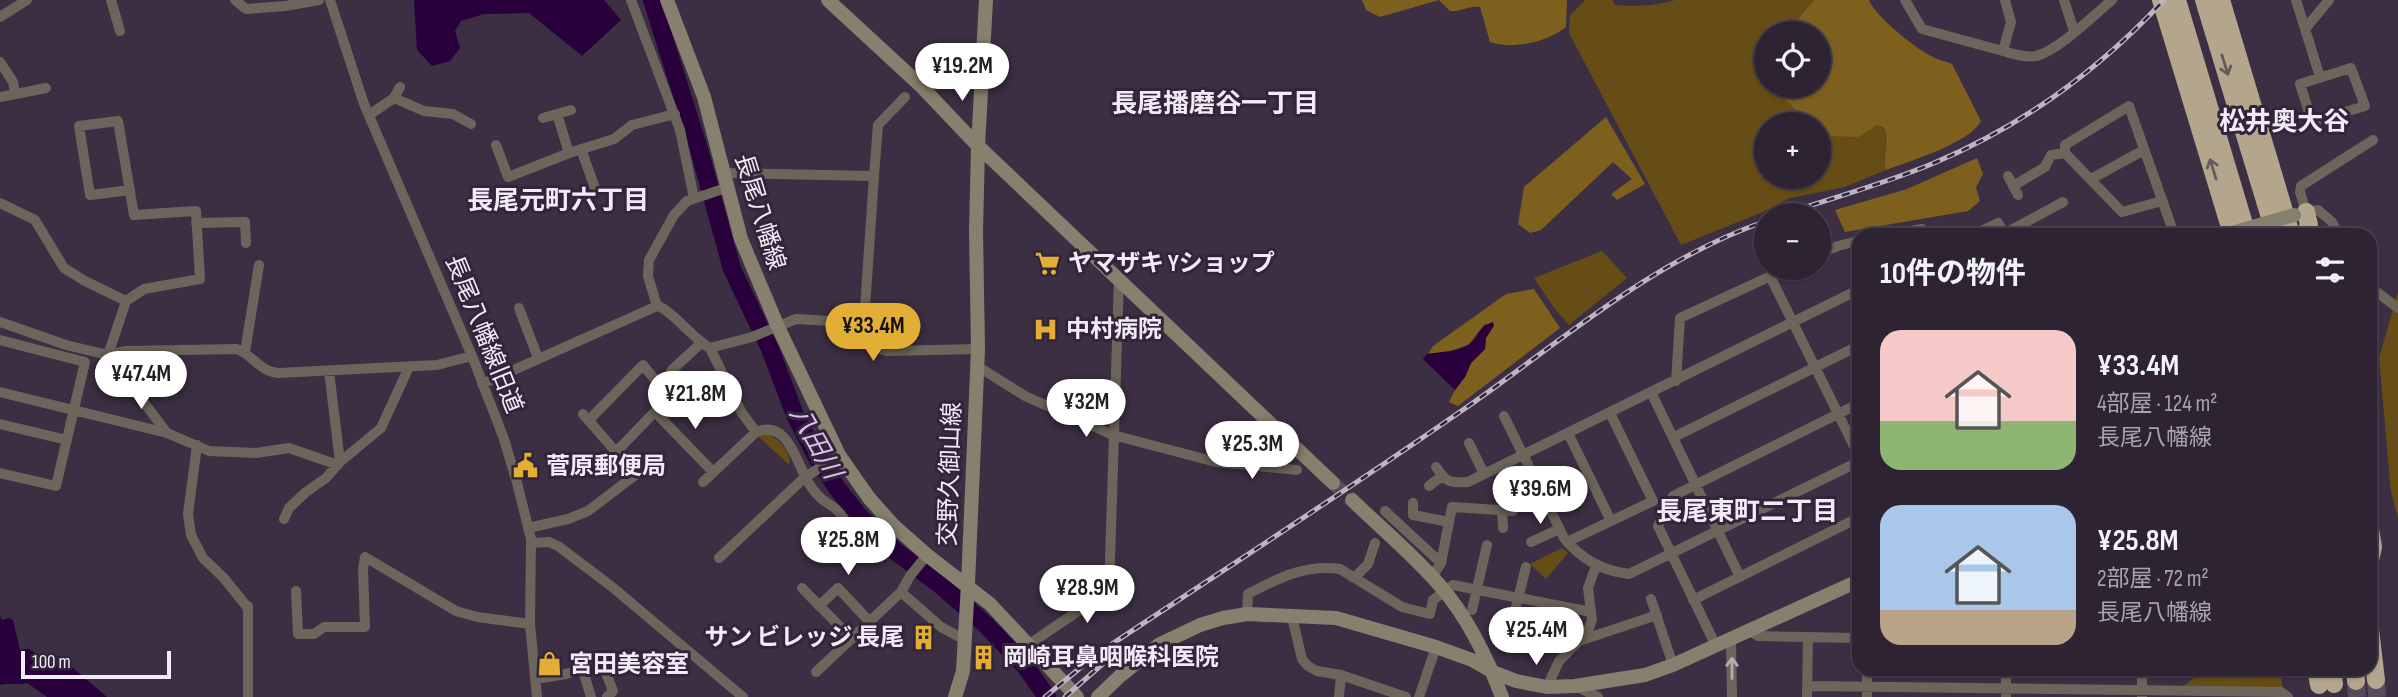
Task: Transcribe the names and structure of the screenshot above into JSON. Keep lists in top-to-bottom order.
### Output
{
  "streets": {
    "street": ["長尾八幡線", "長尾八幡線旧道", "交野久御山線"]
  },
  "crossings": [
    ["長尾八幡線", "交野久御山線"]
  ],
  "districts": [
    "長尾播磨谷一丁目",
    "松井奥大谷",
    "長尾元町六丁目",
    "長尾東町二丁目"
  ],
  "water": ["八田川"],
  "places": {
    "supermarket": ["ヤマザキ Yショップ"],
    "hospital": ["中村病院"],
    "public building": ["菅原郵便局"],
    "building": ["サン ビレッジ 長尾", "岡崎耳鼻咽喉科医院"],
    "shop": ["宮田美容室"]
  },
  "scale_bar": "100 m",
  "page": {
    "map_buttons": ["+", "−"],
    "price": [
      "¥19.2M",
      "¥33.4M",
      "¥47.4M",
      "¥21.8M",
      "¥32M",
      "¥25.3M",
      "¥39.6M",
      "¥25.8M",
      "¥28.9M",
      "¥25.4M"
    ],
    "heading": "10件の物件",
    "list": [
      {
        "name": "¥33.4M",
        "note": "4部屋 · 124 m² · 長尾八幡線"
      },
      {
        "name": "¥25.8M",
        "note": "2部屋 · 72 m² · 長尾八幡線"
      }
    ],
    "scale": "100 m"
  }
}
